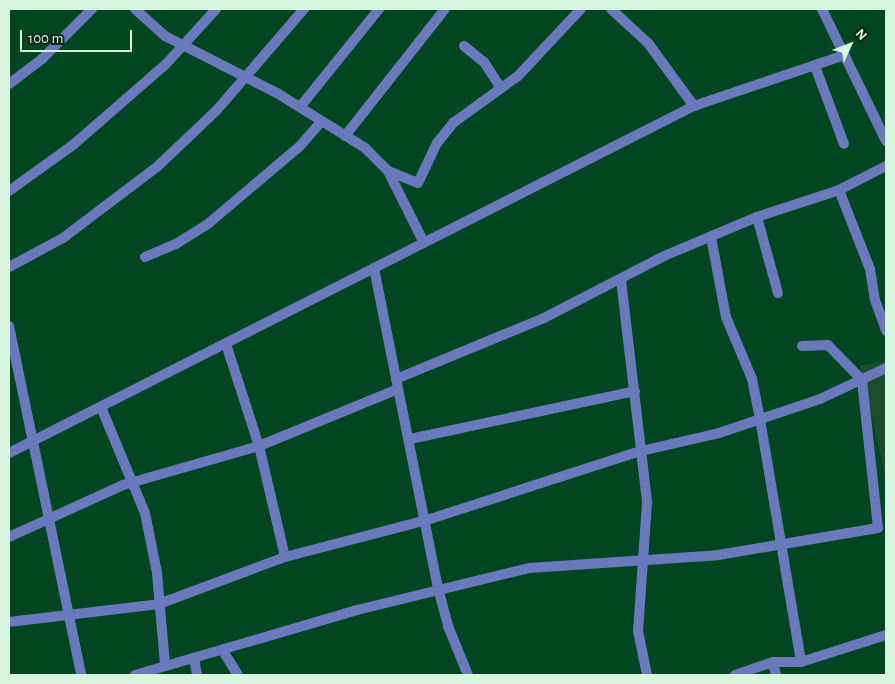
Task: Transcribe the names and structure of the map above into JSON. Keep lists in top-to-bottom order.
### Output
{
  "scale_bar": "100 m",
  "north": "top right"
}
